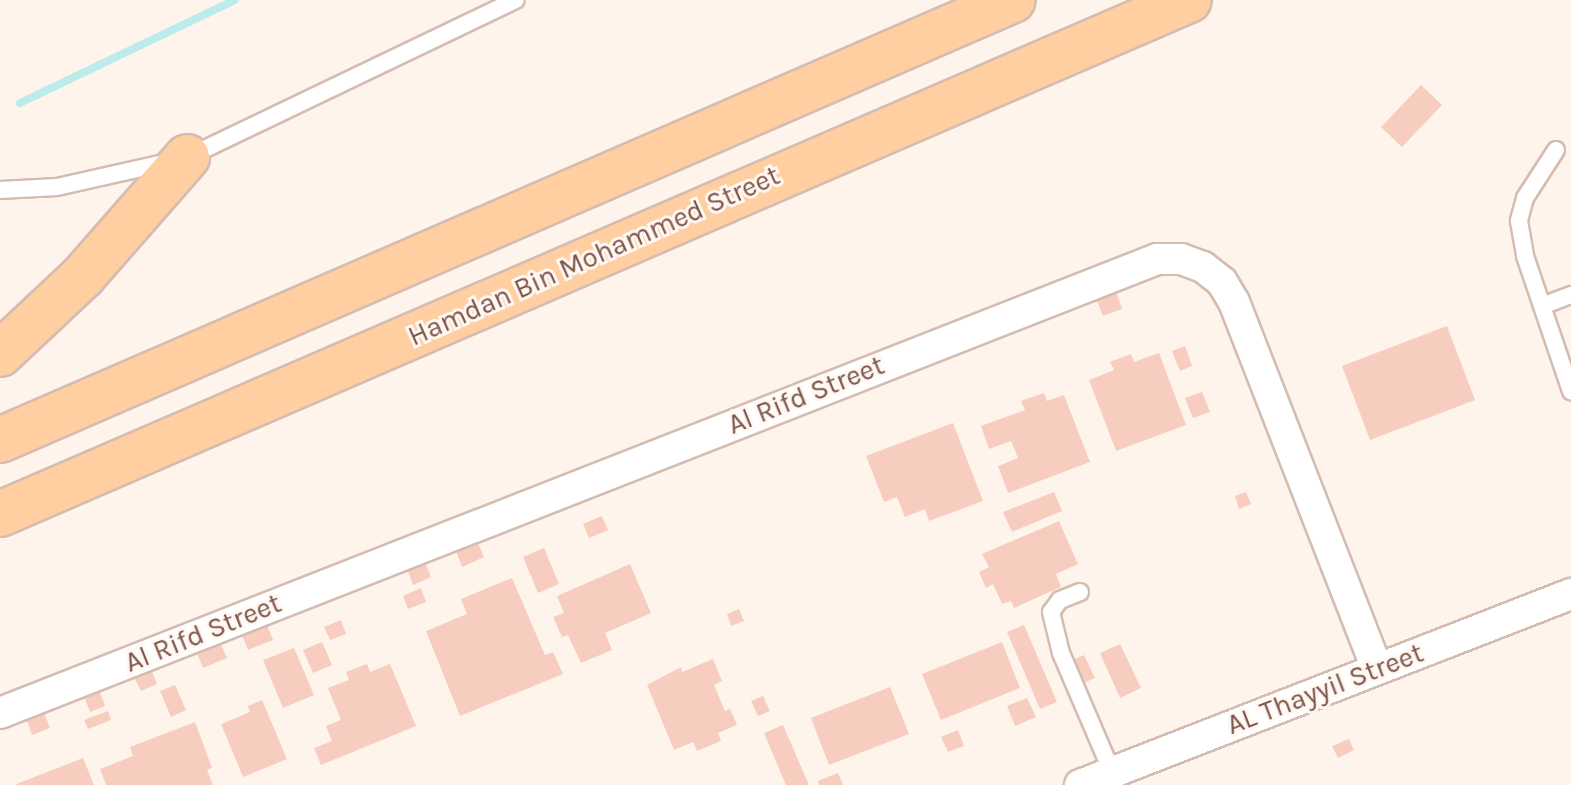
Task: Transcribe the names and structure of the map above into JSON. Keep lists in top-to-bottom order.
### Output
{
  "streets": {
    "main road": ["Hamdan Bin Mohammed Street"],
    "street": ["Al Rifd Street", "AL Thayyil Street"]
  },
  "crossings": [
    ["Al Rifd Street", "AL Thayyil Street"]
  ]
}
